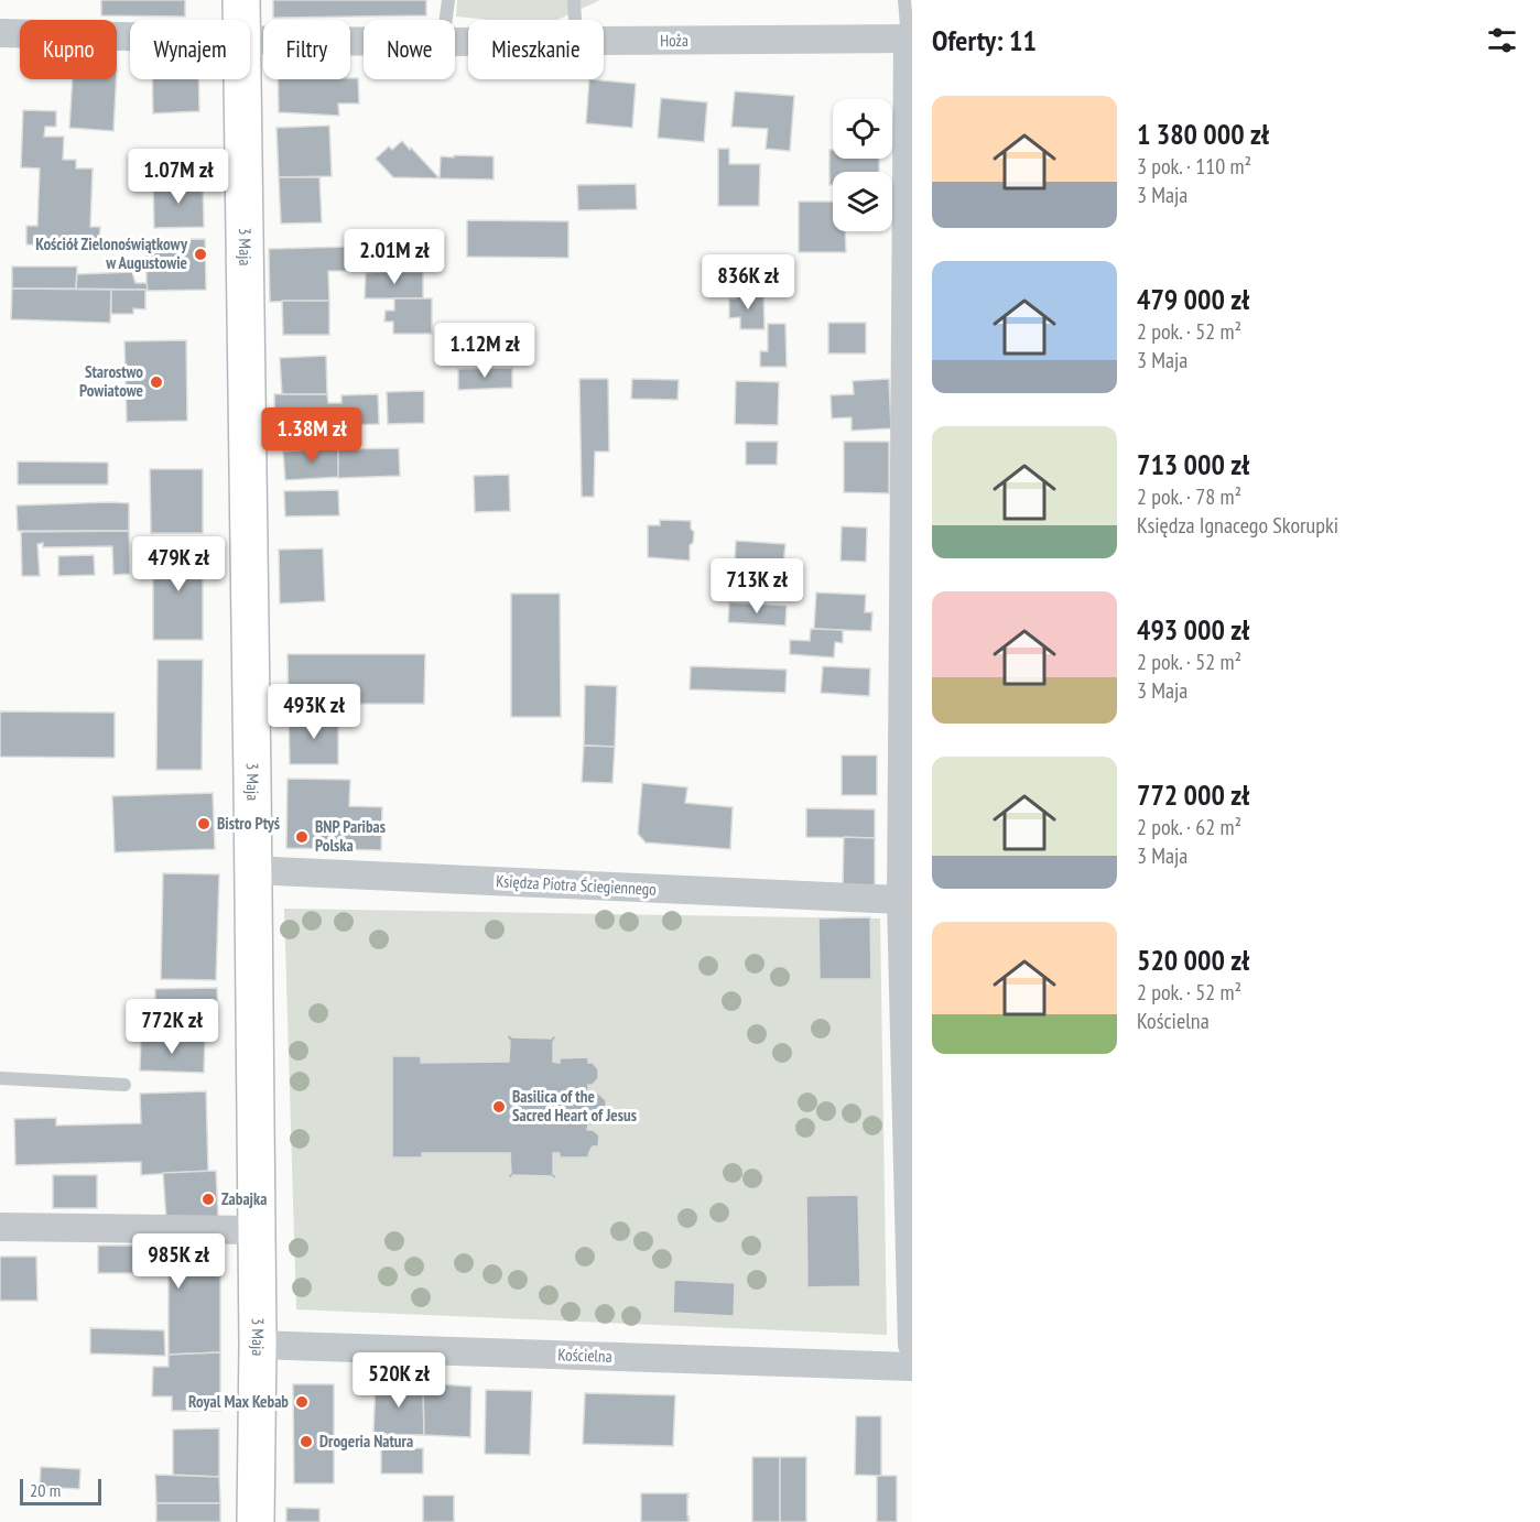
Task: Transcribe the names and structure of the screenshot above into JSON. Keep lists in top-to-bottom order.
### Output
{
  "streets": {
    "street": [
      "Hoża",
      "3 Maja",
      "Księdza Piotra Ściegiennego",
      "Kościelna"
    ]
  },
  "crossings": [
    ["3 Maja", "Księdza Piotra Ściegiennego"],
    ["3 Maja", "Kościelna"]
  ],
  "places": [
    "Kościół Zielonoświątkowy w Augustowie",
    "Starostwo Powiatowe",
    "Bistro Ptyś",
    "BNP Paribas Polska",
    "Basilica of the Sacred Heart of Jesus",
    "Zabajka",
    "Royal Max Kebab",
    "Drogeria Natura"
  ],
  "scale_bar": "20 m",
  "page": {
    "heading": "Oferty: 11",
    "chip": [
      "Kupno",
      "Wynajem",
      "Filtry",
      "Nowe",
      "Mieszkanie"
    ],
    "list": [
      {
        "name": "1 380 000 zł",
        "note": "3 pok. · 110 m² · 3 Maja"
      },
      {
        "name": "479 000 zł",
        "note": "2 pok. · 52 m² · 3 Maja"
      },
      {
        "name": "713 000 zł",
        "note": "2 pok. · 78 m² · Księdza Ignacego Skorupki"
      },
      {
        "name": "493 000 zł",
        "note": "2 pok. · 52 m² · 3 Maja"
      },
      {
        "name": "772 000 zł",
        "note": "2 pok. · 62 m² · 3 Maja"
      },
      {
        "name": "520 000 zł",
        "note": "2 pok. · 52 m² · Kościelna"
      }
    ],
    "price": [
      "1.07M zł",
      "2.01M zł",
      "836K zł",
      "1.12M zł",
      "1.38M zł",
      "479K zł",
      "713K zł",
      "493K zł",
      "772K zł",
      "985K zł",
      "520K zł"
    ],
    "scale": "20 m"
  }
}
